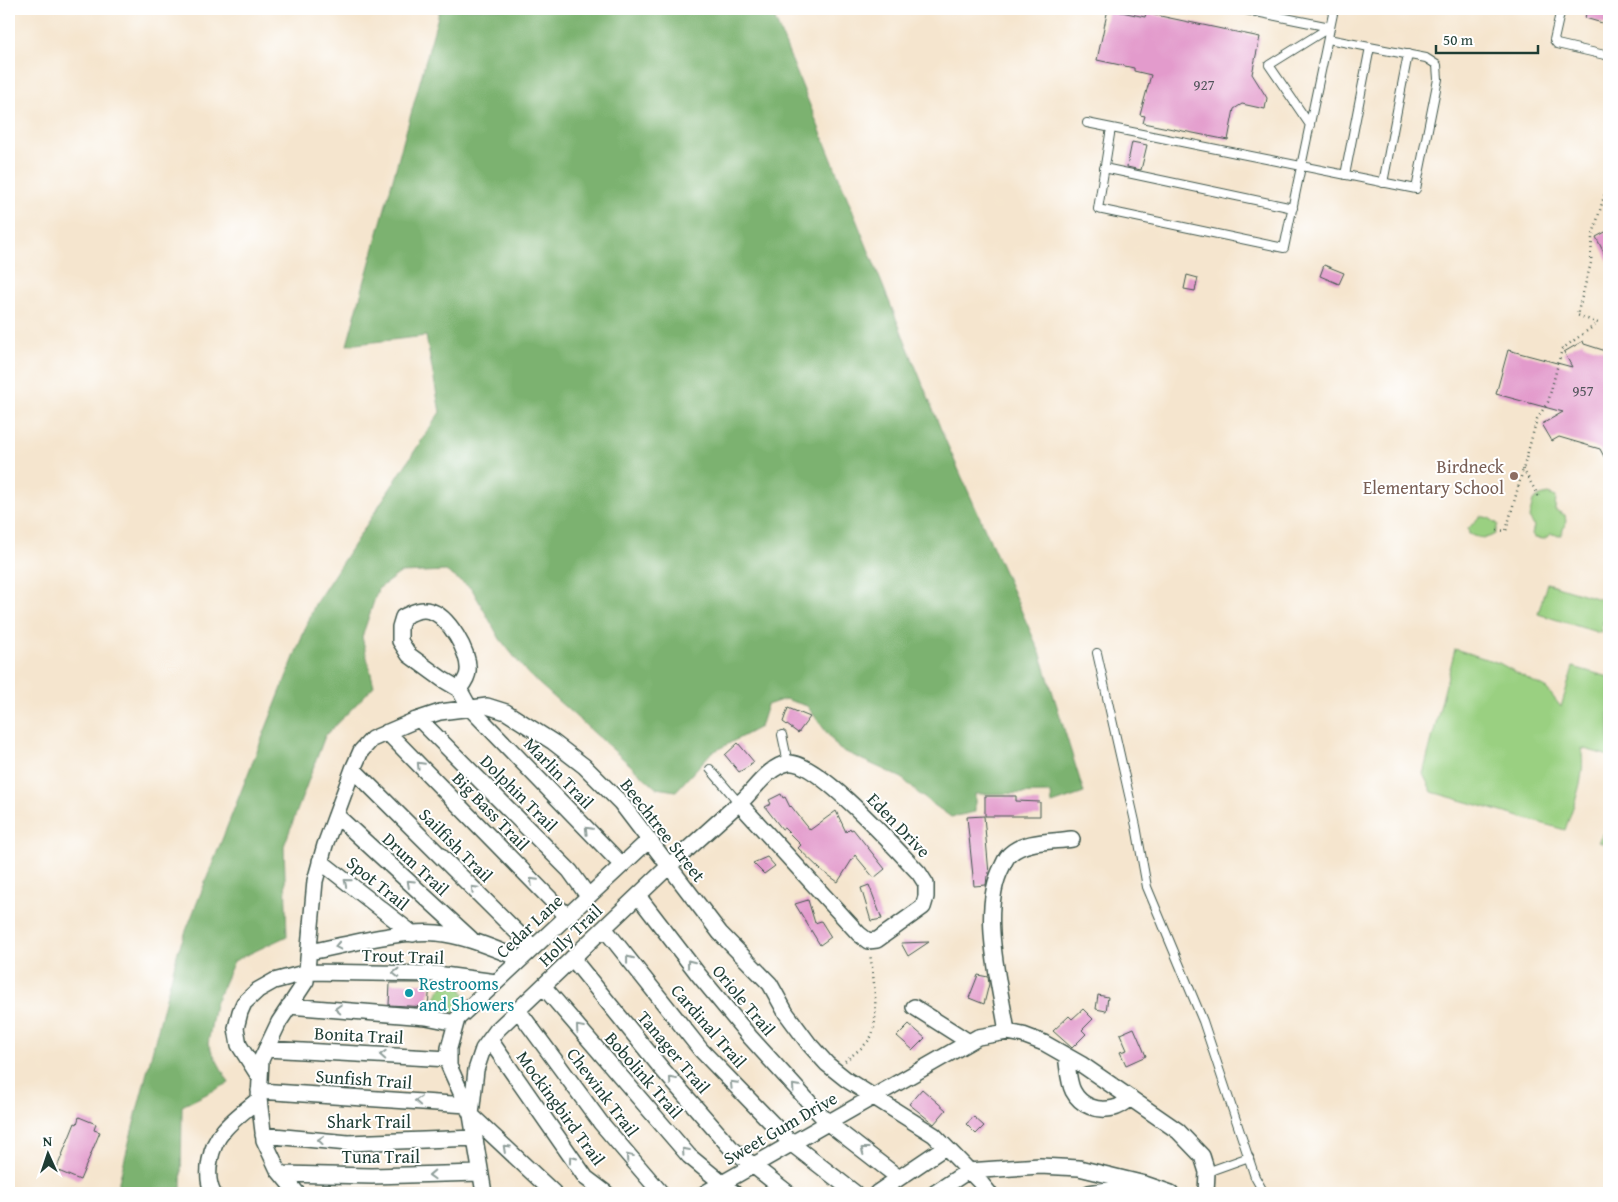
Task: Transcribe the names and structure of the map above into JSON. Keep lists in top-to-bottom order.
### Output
{
  "streets": {
    "street": [
      "Marlin Trail",
      "Dolphin Trail",
      "Big Bass Trail",
      "Eden Drive",
      "Beechtree Street",
      "Sailfish Trail",
      "Drum Trail",
      "Spot Trail",
      "Cedar Lane",
      "Holly Trail",
      "Trout Trail",
      "Oriole Trail",
      "Cardinal Trail",
      "Bonita Trail",
      "Tanager Trail",
      "Bobolink Trail",
      "Sunfish Trail",
      "Chewink Trail",
      "Mockingbird Trail",
      "Shark Trail",
      "Sweet Gum Drive",
      "Tuna Trail"
    ]
  },
  "crossings": [
    ["Marlin Trail", "Beechtree Street"],
    ["Marlin Trail", "Cedar Lane"],
    ["Dolphin Trail", "Beechtree Street"],
    ["Dolphin Trail", "Cedar Lane"],
    ["Big Bass Trail", "Beechtree Street"],
    ["Big Bass Trail", "Cedar Lane"],
    ["Beechtree Street", "Sailfish Trail"],
    ["Beechtree Street", "Drum Trail"],
    ["Beechtree Street", "Spot Trail"],
    ["Beechtree Street", "Cedar Lane"],
    ["Beechtree Street", "Holly Trail"],
    ["Beechtree Street", "Trout Trail"],
    ["Beechtree Street", "Bonita Trail"],
    ["Beechtree Street", "Sunfish Trail"],
    ["Beechtree Street", "Shark Trail"],
    ["Beechtree Street", "Sweet Gum Drive"],
    ["Beechtree Street", "Tuna Trail"],
    ["Sailfish Trail", "Cedar Lane"],
    ["Cedar Lane", "Holly Trail"],
    ["Cedar Lane", "Trout Trail"],
    ["Cedar Lane", "Bonita Trail"],
    ["Cedar Lane", "Sunfish Trail"],
    ["Cedar Lane", "Shark Trail"],
    ["Cedar Lane", "Tuna Trail"],
    ["Holly Trail", "Oriole Trail"],
    ["Holly Trail", "Cardinal Trail"],
    ["Holly Trail", "Tanager Trail"],
    ["Holly Trail", "Bobolink Trail"],
    ["Holly Trail", "Sunfish Trail"],
    ["Holly Trail", "Chewink Trail"],
    ["Holly Trail", "Mockingbird Trail"],
    ["Trout Trail", "Sunfish Trail"],
    ["Oriole Trail", "Sweet Gum Drive"],
    ["Cardinal Trail", "Sweet Gum Drive"],
    ["Tanager Trail", "Sweet Gum Drive"],
    ["Bobolink Trail", "Sweet Gum Drive"]
  ],
  "one_way": [
    "Marlin Trail",
    "Big Bass Trail",
    "Sailfish Trail",
    "Drum Trail",
    "Spot Trail",
    "Oriole Trail",
    "Cardinal Trail",
    "Tanager Trail",
    "Tuna Trail"
  ],
  "places": ["Birdneck Elementary School", "Restrooms and Showers"],
  "house_numbers": ["927", "957"],
  "scale_bar": "50 m",
  "north": "top"
}
